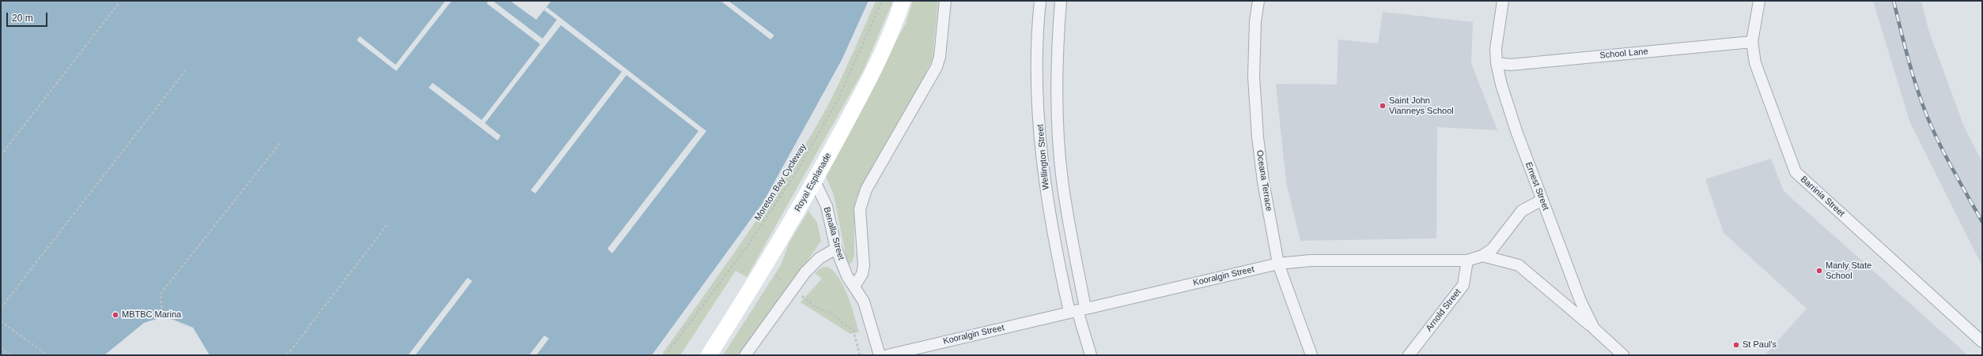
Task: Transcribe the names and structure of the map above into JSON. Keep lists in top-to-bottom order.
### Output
{
  "streets": {
    "street": [
      "School Lane",
      "Wellington Street",
      "Oceana Terrace",
      "Royal Esplanade",
      "Ernest Street",
      "Barrinia Street",
      "Benalla Street",
      "Kooralgin Street",
      "Arnold Street"
    ],
    "path": ["Moreton Bay Cycleway"]
  },
  "crossings": [
    ["School Lane", "Ernest Street"],
    ["School Lane", "Barrinia Street"],
    ["Wellington Street", "Kooralgin Street"],
    ["Oceana Terrace", "Kooralgin Street"],
    ["Royal Esplanade", "Benalla Street"],
    ["Ernest Street", "Kooralgin Street"],
    ["Kooralgin Street", "Arnold Street"]
  ],
  "places": [
    "Saint John Vianneys School",
    "Manly State School",
    "MBTBC Marina",
    "St Paul's"
  ],
  "scale_bar": "20 m"
}
